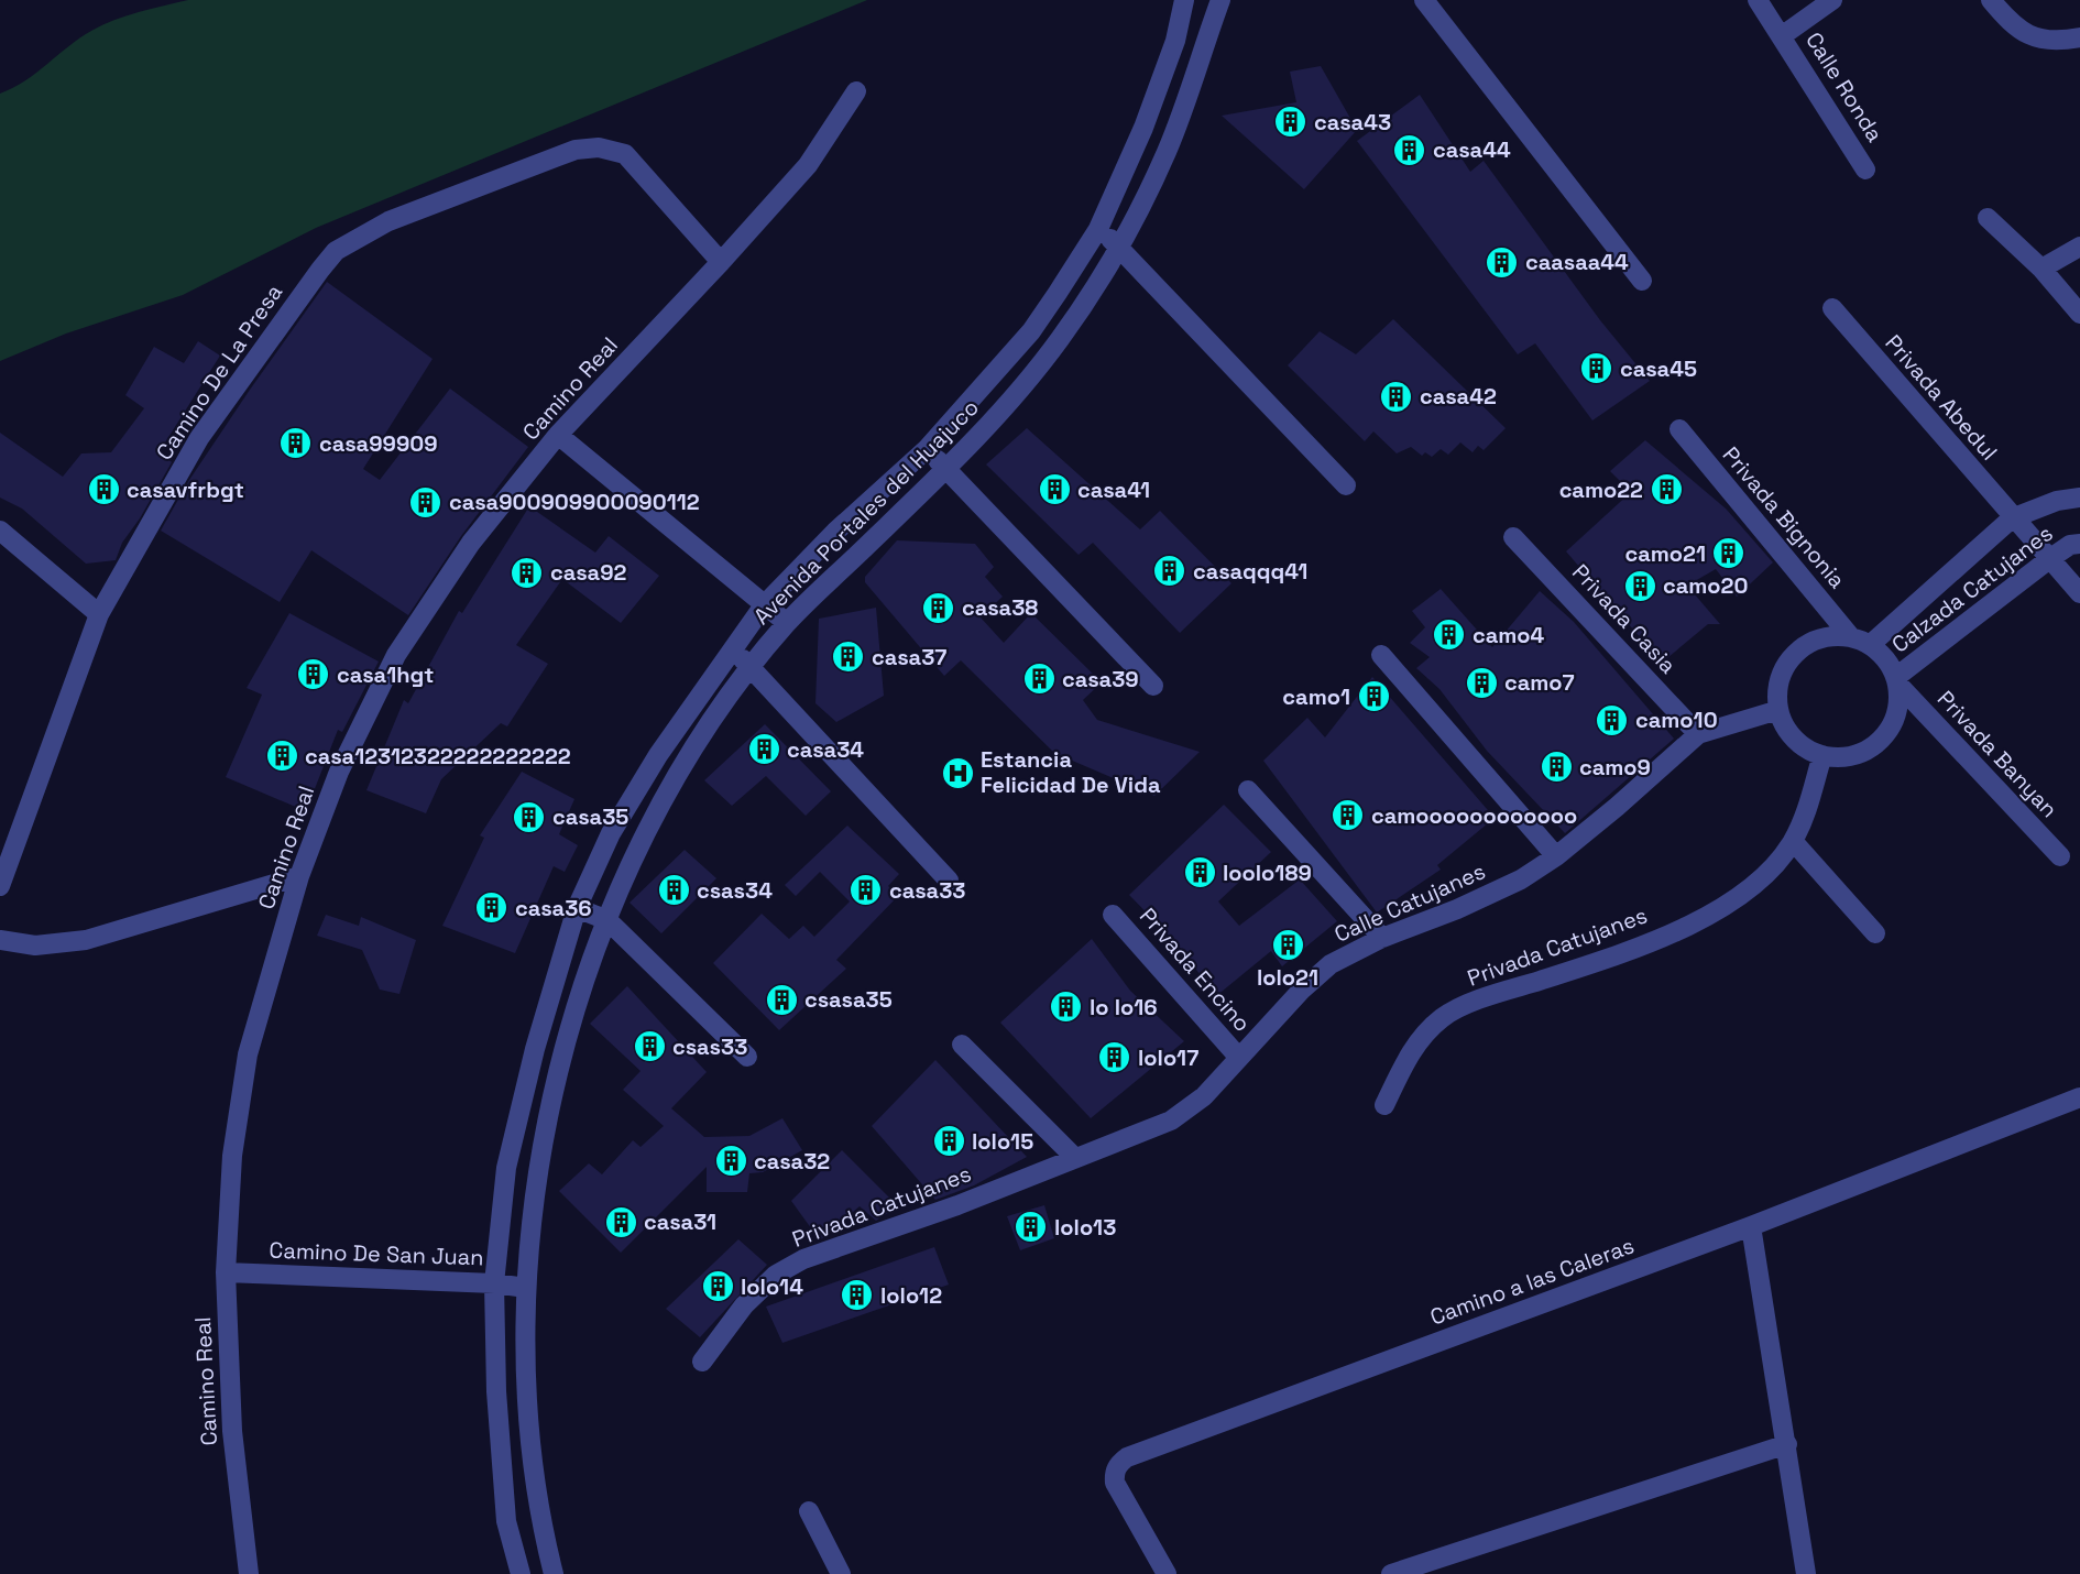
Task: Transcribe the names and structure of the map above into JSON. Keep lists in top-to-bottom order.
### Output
{
  "streets": {
    "street": [
      "Calle Ronda",
      "Camino De La Presa",
      "Camino Real",
      "Privada Abedul",
      "Avenida Portales del Huajuco",
      "Privada Bignonia",
      "Calzada Catujanes",
      "Privada Casia",
      "Privada Banyan",
      "Calle Catujanes",
      "Privada Catujanes",
      "Privada Encino",
      "Camino De San Juan",
      "Camino a las Caleras"
    ]
  },
  "crossings": [
    ["Camino De La Presa", "Camino Real"],
    ["Camino Real", "Camino De San Juan"],
    ["Privada Abedul", "Calzada Catujanes"],
    ["Avenida Portales del Huajuco", "Camino De San Juan"],
    ["Privada Bignonia", "Calzada Catujanes"],
    ["Privada Bignonia", "Privada Banyan"],
    ["Privada Bignonia", "Calle Catujanes"],
    ["Privada Bignonia", "Privada Catujanes"],
    ["Calzada Catujanes", "Privada Banyan"],
    ["Calzada Catujanes", "Calle Catujanes"],
    ["Calzada Catujanes", "Privada Catujanes"],
    ["Privada Casia", "Calle Catujanes"],
    ["Privada Banyan", "Calle Catujanes"],
    ["Privada Banyan", "Privada Catujanes"],
    ["Calle Catujanes", "Privada Catujanes"],
    ["Calle Catujanes", "Privada Encino"]
  ],
  "places": {
    "building": [
      "casa43",
      "casa44",
      "caasaa44",
      "casa45",
      "casa42",
      "casa99909",
      "casavfrbgt",
      "casa41",
      "camo22",
      "casa900909900090112",
      "camo21",
      "casaqqq41",
      "casa92",
      "camo20",
      "casa38",
      "camo4",
      "casa37",
      "casa1hgt",
      "casa39",
      "camo7",
      "camo1",
      "camo10",
      "casa34",
      "casa12312322222222222",
      "camo9",
      "camoooooooooooo",
      "casa35",
      "loolo189",
      "csas34",
      "casa33",
      "casa36",
      "lolo21",
      "csasa35",
      "lo lo16",
      "csas33",
      "lolo17",
      "lolo15",
      "casa32",
      "casa31",
      "lolo13",
      "lolo14",
      "lolo12"
    ],
    "hospital": ["Estancia Felicidad De Vida"]
  }
}
